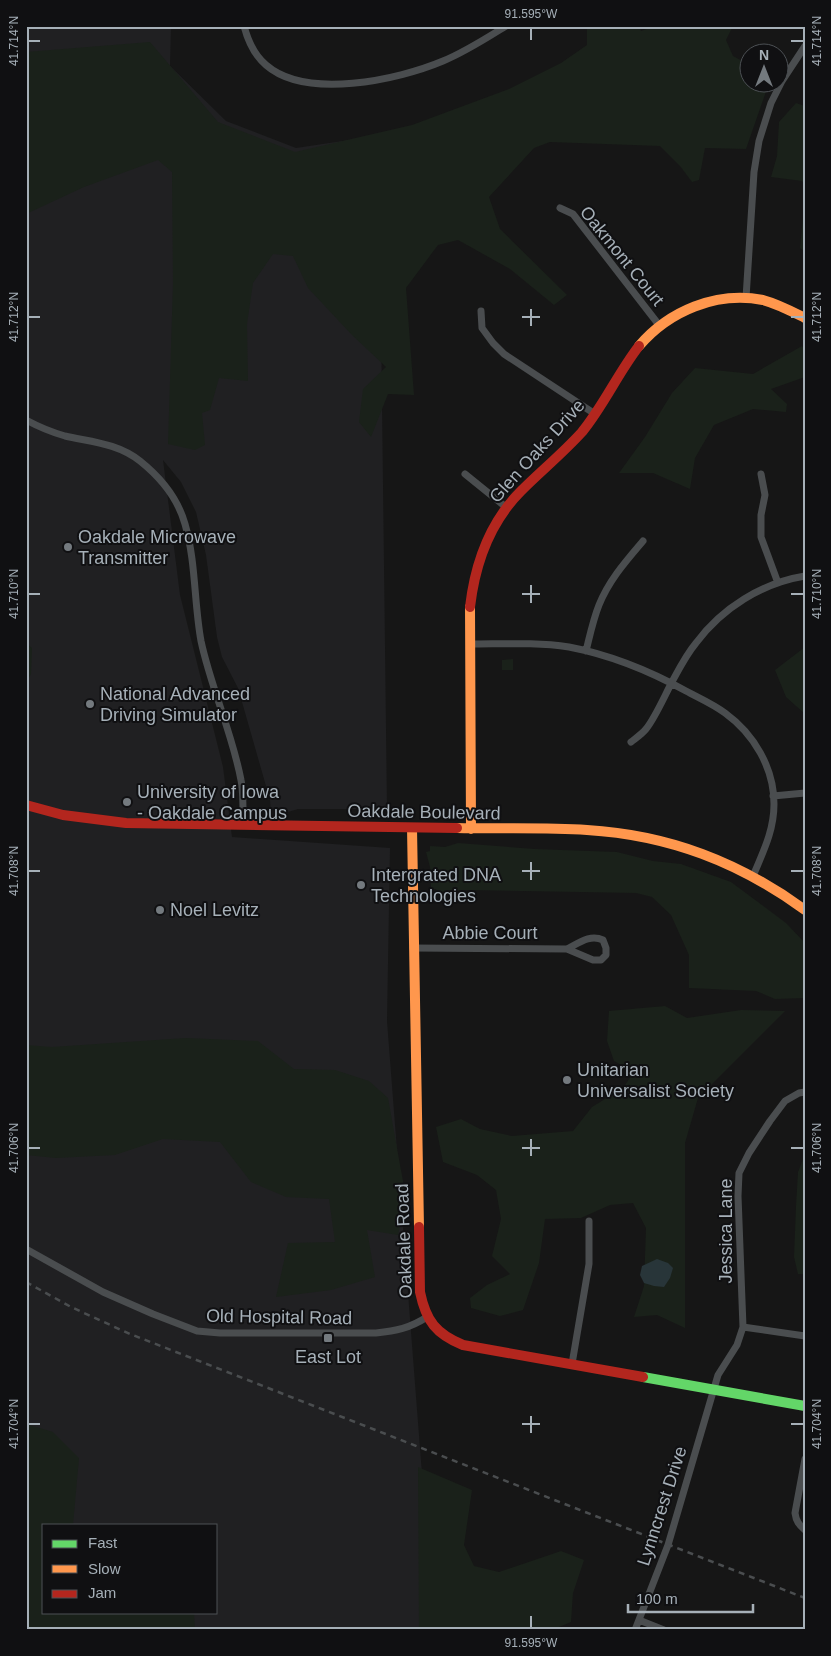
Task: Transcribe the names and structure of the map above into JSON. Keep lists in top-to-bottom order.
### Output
{
  "streets": {
    "street": [
      "Oakmont Court",
      "Glen Oaks Drive",
      "Oakdale Boulevard",
      "Abbie Court",
      "Jessica Lane",
      "Oakdale Road",
      "Old Hospital Road",
      "Lynncrest Drive"
    ]
  },
  "crossings": [
    ["Oakmont Court", "Glen Oaks Drive"],
    ["Glen Oaks Drive", "Oakdale Boulevard"],
    ["Oakdale Boulevard", "Oakdale Road"],
    ["Abbie Court", "Oakdale Road"],
    ["Jessica Lane", "Oakdale Road"],
    ["Jessica Lane", "Lynncrest Drive"],
    ["Oakdale Road", "Old Hospital Road"],
    ["Oakdale Road", "Lynncrest Drive"]
  ],
  "places": {
    "other": [
      "Oakdale Microwave Transmitter",
      "National Advanced Driving Simulator",
      "University of Iowa - Oakdale Campus",
      "Intergrated DNA Technologies",
      "Noel Levitz",
      "Unitarian Universalist Society"
    ],
    "transit": ["East Lot"]
  },
  "legend": ["Fast", "Slow", "Jam"],
  "scale_bar": "100 m",
  "north": "top",
  "coordinates": [
    "91.595°W",
    "41.714°N",
    "41.712°N",
    "41.710°N",
    "41.708°N",
    "41.706°N",
    "41.704°N"
  ]
}
